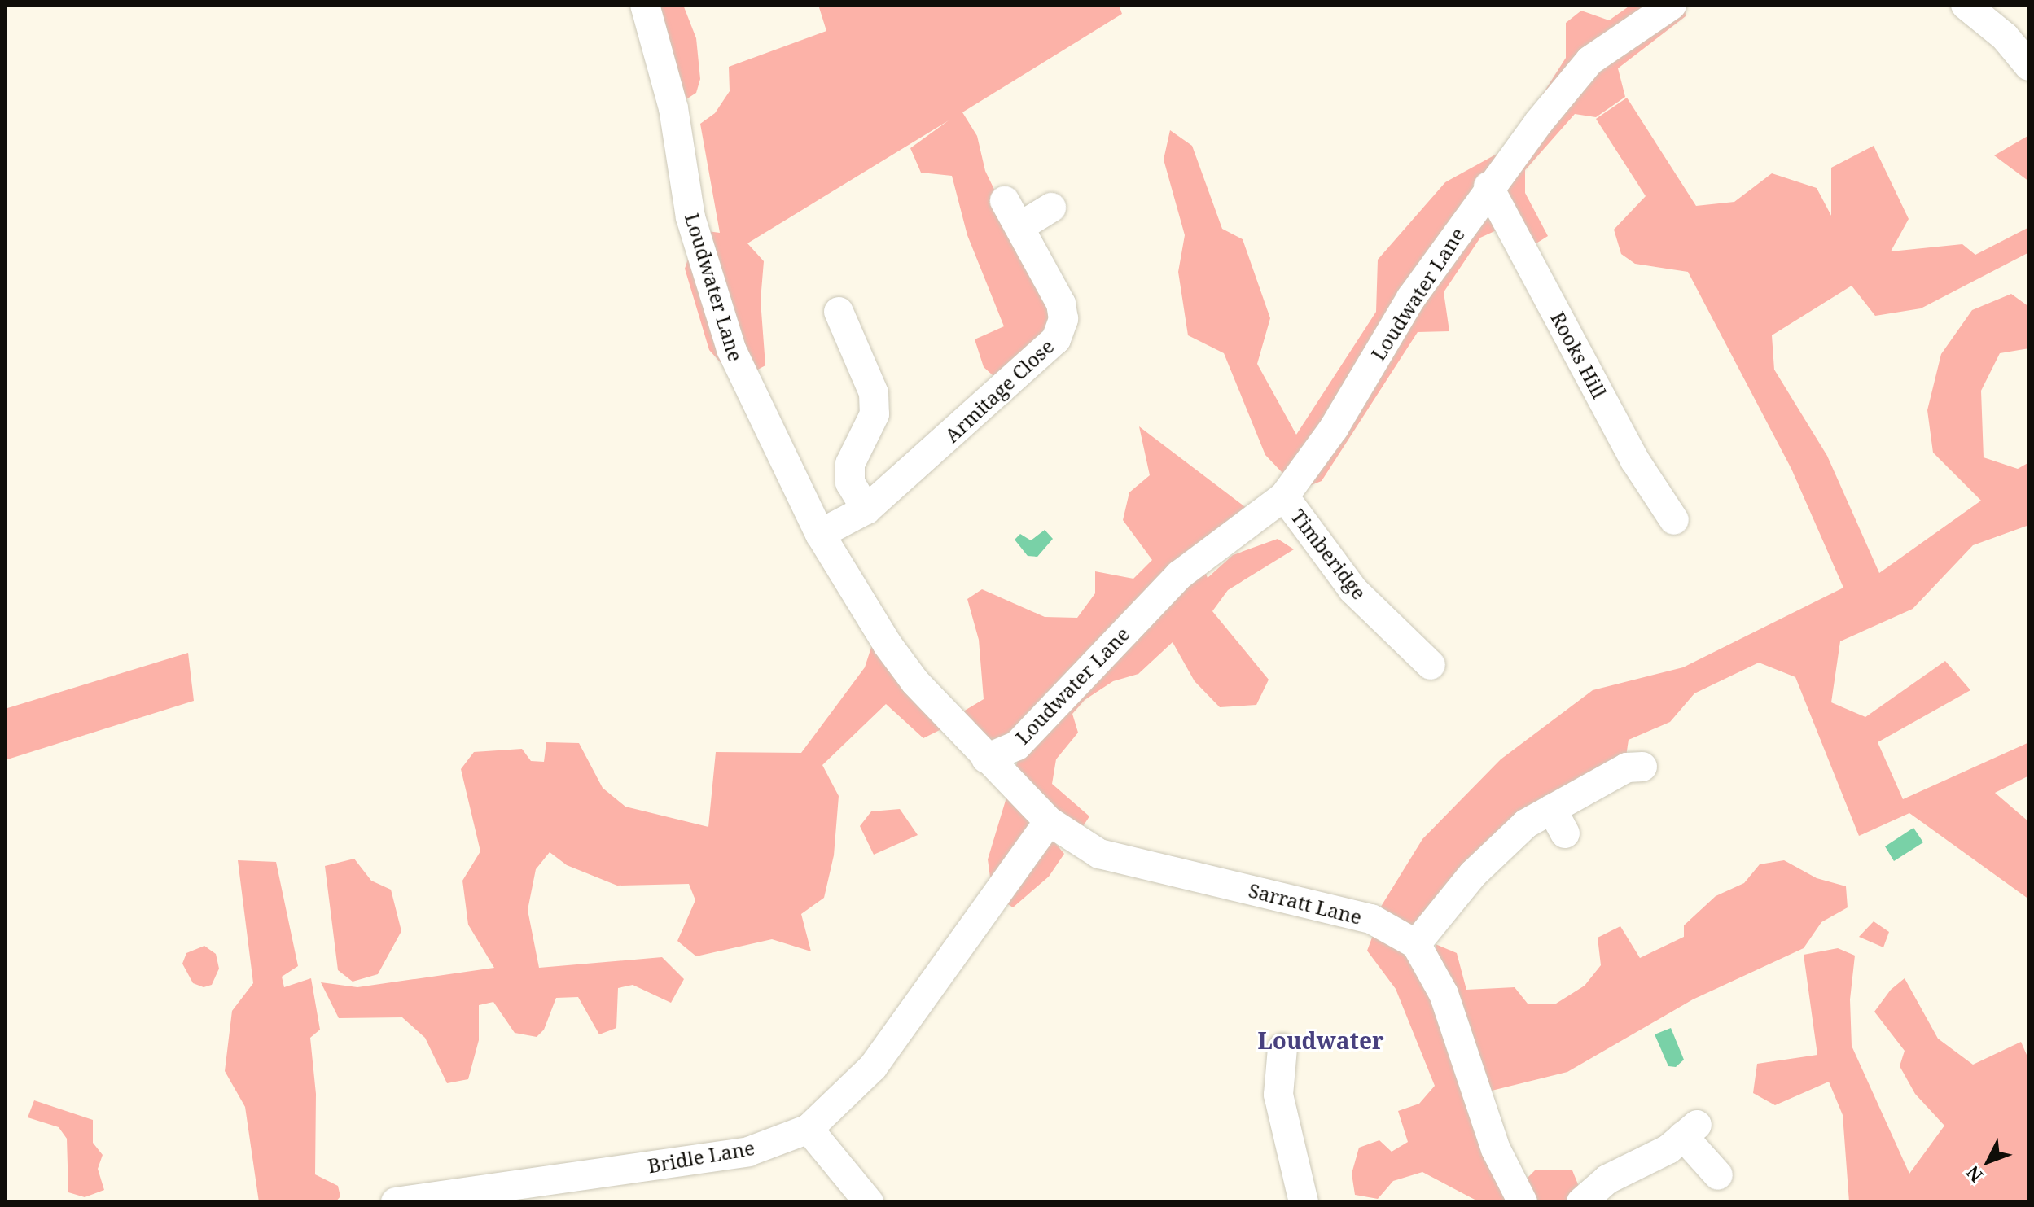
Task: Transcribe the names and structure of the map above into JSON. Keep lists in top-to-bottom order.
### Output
{
  "streets": {
    "street": [
      "Loudwater Lane",
      "Rooks Hill",
      "Armitage Close",
      "Timberidge",
      "Sarratt Lane",
      "Bridle Lane"
    ]
  },
  "crossings": [
    ["Loudwater Lane", "Rooks Hill"],
    ["Loudwater Lane", "Armitage Close"],
    ["Loudwater Lane", "Timberidge"],
    ["Loudwater Lane", "Sarratt Lane"],
    ["Sarratt Lane", "Bridle Lane"]
  ],
  "districts": ["Loudwater"],
  "north": "bottom left"
}
